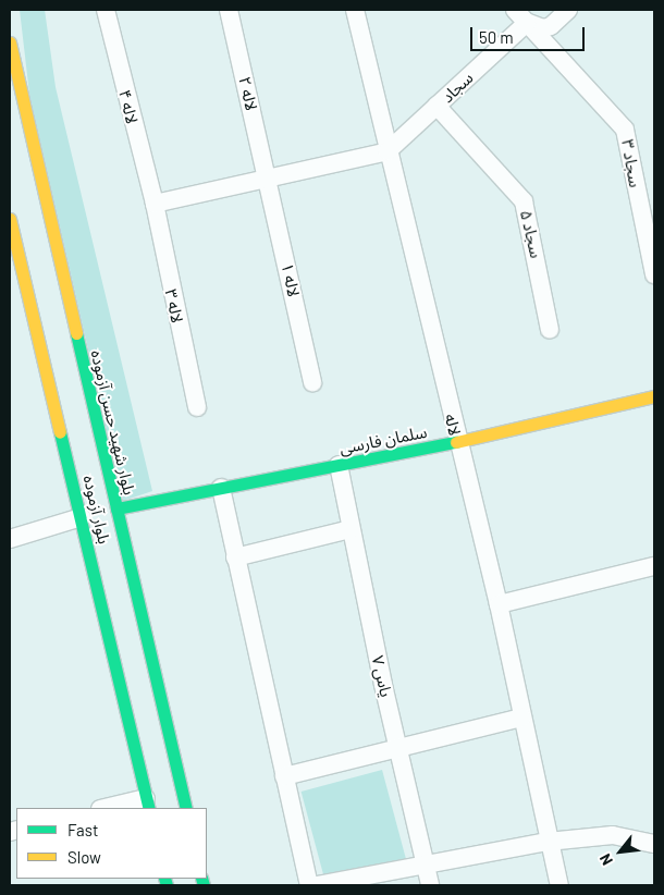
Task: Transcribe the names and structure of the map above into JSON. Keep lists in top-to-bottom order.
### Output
{
  "streets": {
    "main road": ["بلوار شهید حسن آزموده", "سلمان فارسی", "بلوار آزموده"],
    "street": [
      "سجاد",
      "لاله ۲",
      "لاله ۴",
      "سجاد ۳",
      "سجاد ۵",
      "لاله ۱",
      "لاله ۳",
      "لاله",
      "یاس ۷"
    ]
  },
  "crossings": [
    ["سجاد", "سجاد ۳"],
    ["سجاد", "سجاد ۵"],
    ["سجاد", "لاله"],
    ["لاله ۲", "لاله ۱"],
    ["لاله ۴", "لاله ۳"],
    ["بلوار شهید حسن آزموده", "سلمان فارسی"],
    ["بلوار شهید حسن آزموده", "بلوار آزموده"],
    ["لاله", "سلمان فارسی"],
    ["سلمان فارسی", "یاس ۷"]
  ],
  "legend": ["Fast", "Slow"],
  "scale_bar": "50 m",
  "north": "bottom left"
}
